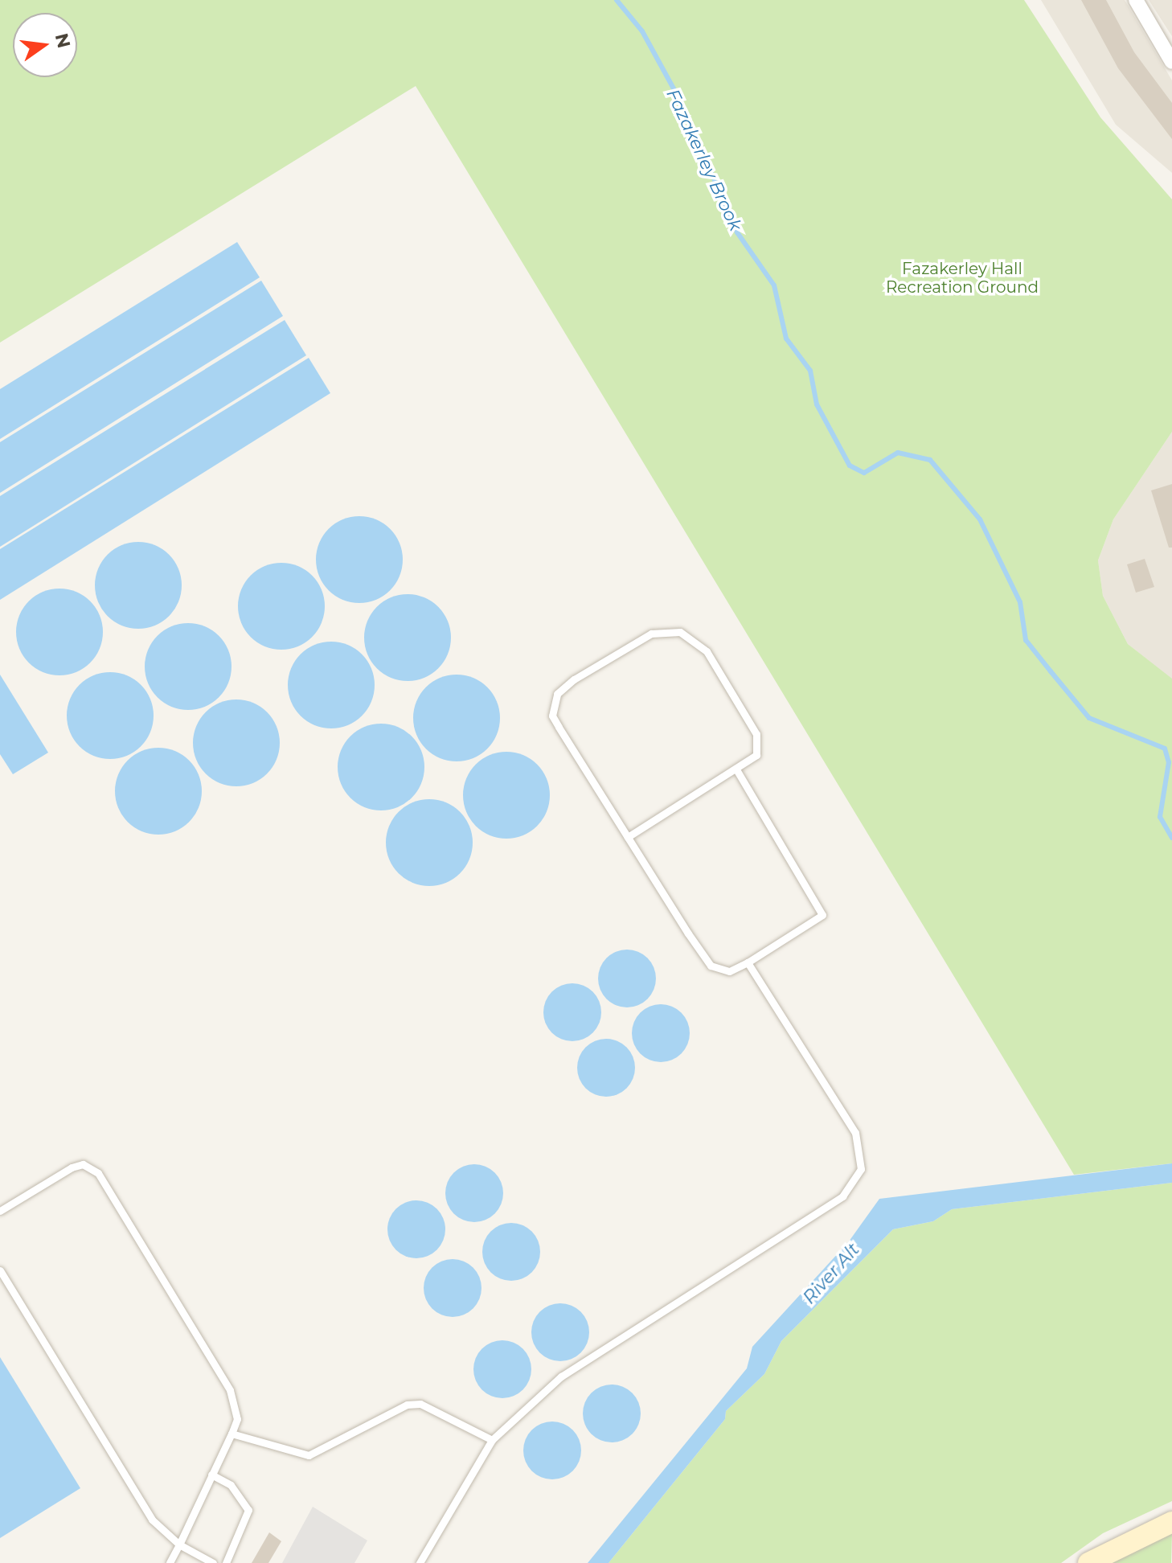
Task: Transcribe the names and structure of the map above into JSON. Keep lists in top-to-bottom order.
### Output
{
  "water": ["Fazakerley Brook", "River Alt"],
  "parks": ["Fazakerley Hall Recreation Ground"],
  "north": "right"
}
